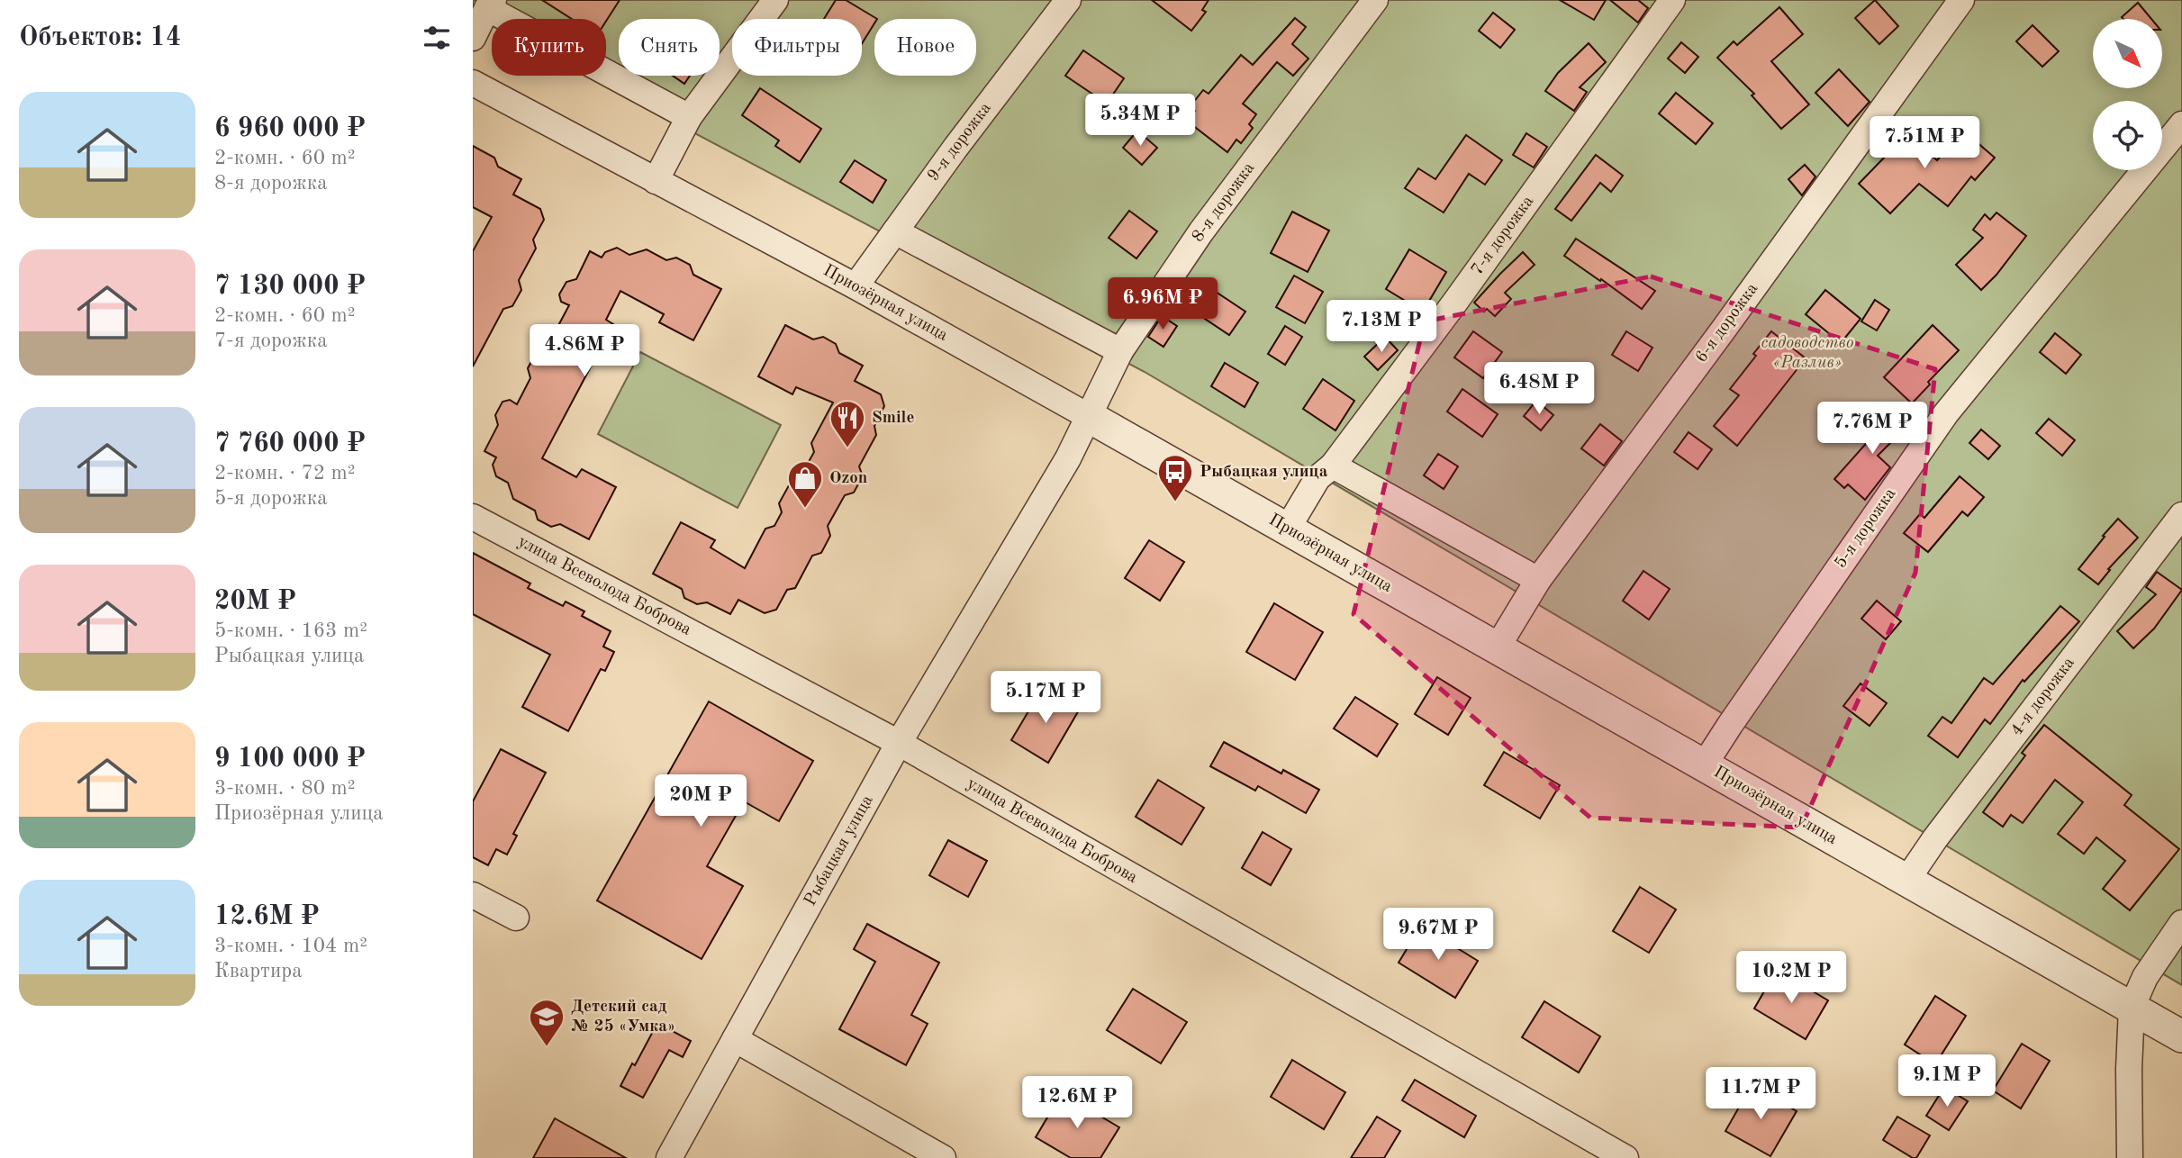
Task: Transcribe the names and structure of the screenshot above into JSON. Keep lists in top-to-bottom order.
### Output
{
  "streets": {
    "street": [
      "9-я дорожка",
      "8-я дорожка",
      "7-я дорожка",
      "Приозёрная улица",
      "6-я дорожка",
      "5-я дорожка",
      "улица Всеволода Боброва",
      "4-я дорожка",
      "Рыбацкая улица"
    ]
  },
  "crossings": [
    ["9-я дорожка", "Приозёрная улица"],
    ["8-я дорожка", "Приозёрная улица"],
    ["8-я дорожка", "Рыбацкая улица"],
    ["7-я дорожка", "Приозёрная улица"],
    ["Приозёрная улица", "6-я дорожка"],
    ["Приозёрная улица", "5-я дорожка"],
    ["Приозёрная улица", "4-я дорожка"],
    ["Приозёрная улица", "Рыбацкая улица"],
    ["улица Всеволода Боброва", "Рыбацкая улица"]
  ],
  "parks": ["садоводство «Разлив»"],
  "places": {
    "restaurant": ["Smile"],
    "bus stop": ["Рыбацкая улица"],
    "shop": ["Ozon"],
    "school or university": ["Детский сад № 25 «Умка»"]
  },
  "north": "bottom right",
  "page": {
    "heading": "Объектов: 14",
    "chip": [
      "Купить",
      "Снять",
      "Фильтры",
      "Новое"
    ],
    "list": [
      {
        "name": "6 960 000 ₽",
        "note": "2-комн. · 60 m² · 8-я дорожка"
      },
      {
        "name": "7 130 000 ₽",
        "note": "2-комн. · 60 m² · 7-я дорожка"
      },
      {
        "name": "7 760 000 ₽",
        "note": "2-комн. · 72 m² · 5-я дорожка"
      },
      {
        "name": "20M ₽",
        "note": "5-комн. · 163 m² · Рыбацкая улица"
      },
      {
        "name": "9 100 000 ₽",
        "note": "3-комн. · 80 m² · Приозёрная улица"
      },
      {
        "name": "12.6M ₽",
        "note": "3-комн. · 104 m² · Квартира"
      }
    ],
    "price": [
      "5.34M ₽",
      "7.51M ₽",
      "6.96M ₽",
      "7.13M ₽",
      "4.86M ₽",
      "6.48M ₽",
      "7.76M ₽",
      "5.17M ₽",
      "20M ₽",
      "9.67M ₽",
      "10.2M ₽",
      "9.1M ₽",
      "11.7M ₽",
      "12.6M ₽"
    ]
  }
}
